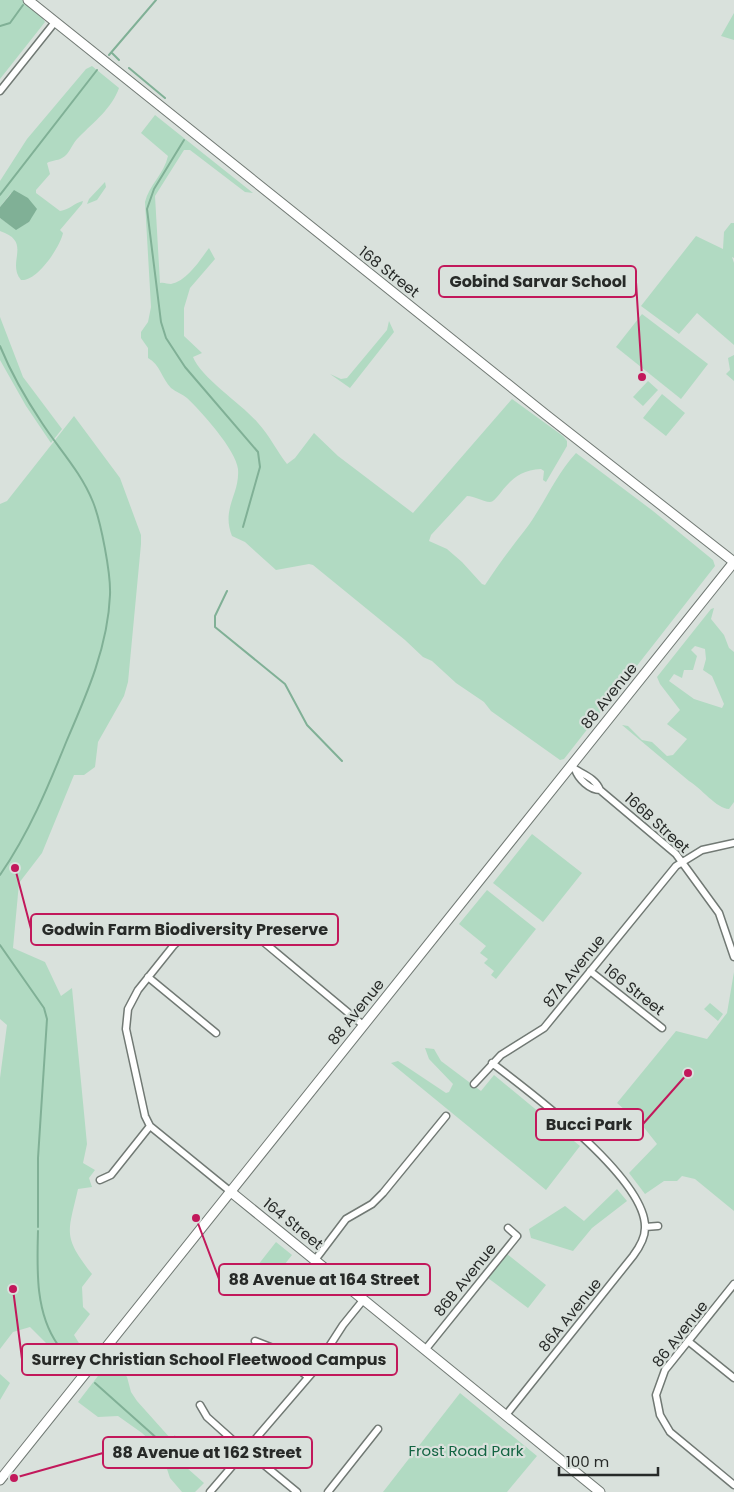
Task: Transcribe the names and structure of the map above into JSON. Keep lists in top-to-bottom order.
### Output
{
  "streets": {
    "main road": ["168 Street", "88 Avenue", "164 Street"],
    "street": [
      "166B Street",
      "87A Avenue",
      "166 Street",
      "86B Avenue",
      "86A Avenue",
      "86 Avenue"
    ]
  },
  "crossings": [
    ["168 Street", "88 Avenue"],
    ["88 Avenue", "166B Street"],
    ["88 Avenue", "164 Street"],
    ["166B Street", "87A Avenue"],
    ["87A Avenue", "166 Street"],
    ["164 Street", "86B Avenue"],
    ["164 Street", "86A Avenue"]
  ],
  "parks": ["Frost Road Park"],
  "places": [
    "Gobind Sarvar School",
    "Godwin Farm Biodiversity Preserve",
    "Bucci Park",
    "88 Avenue at 164 Street",
    "Surrey Christian School Fleetwood Campus",
    "88 Avenue at 162 Street"
  ],
  "scale_bar": "100 m"
}
